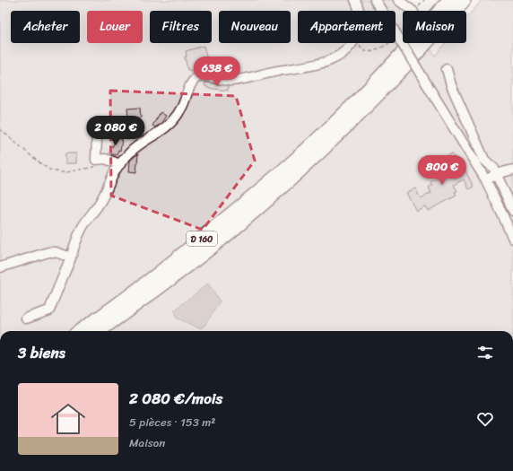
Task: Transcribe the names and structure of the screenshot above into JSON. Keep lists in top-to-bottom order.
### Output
{
  "streets": {
    "highway": ["D 160"]
  },
  "page": {
    "chip": [
      "Acheter",
      "Louer",
      "Filtres",
      "Nouveau",
      "Appartement",
      "Maison"
    ],
    "price": ["638 €", "2 080 €", "800 €"],
    "heading": "3 biens",
    "list": [
      {
        "name": "2 080 €/mois",
        "note": "5 pièces · 153 m² · Maison"
      }
    ]
  }
}
